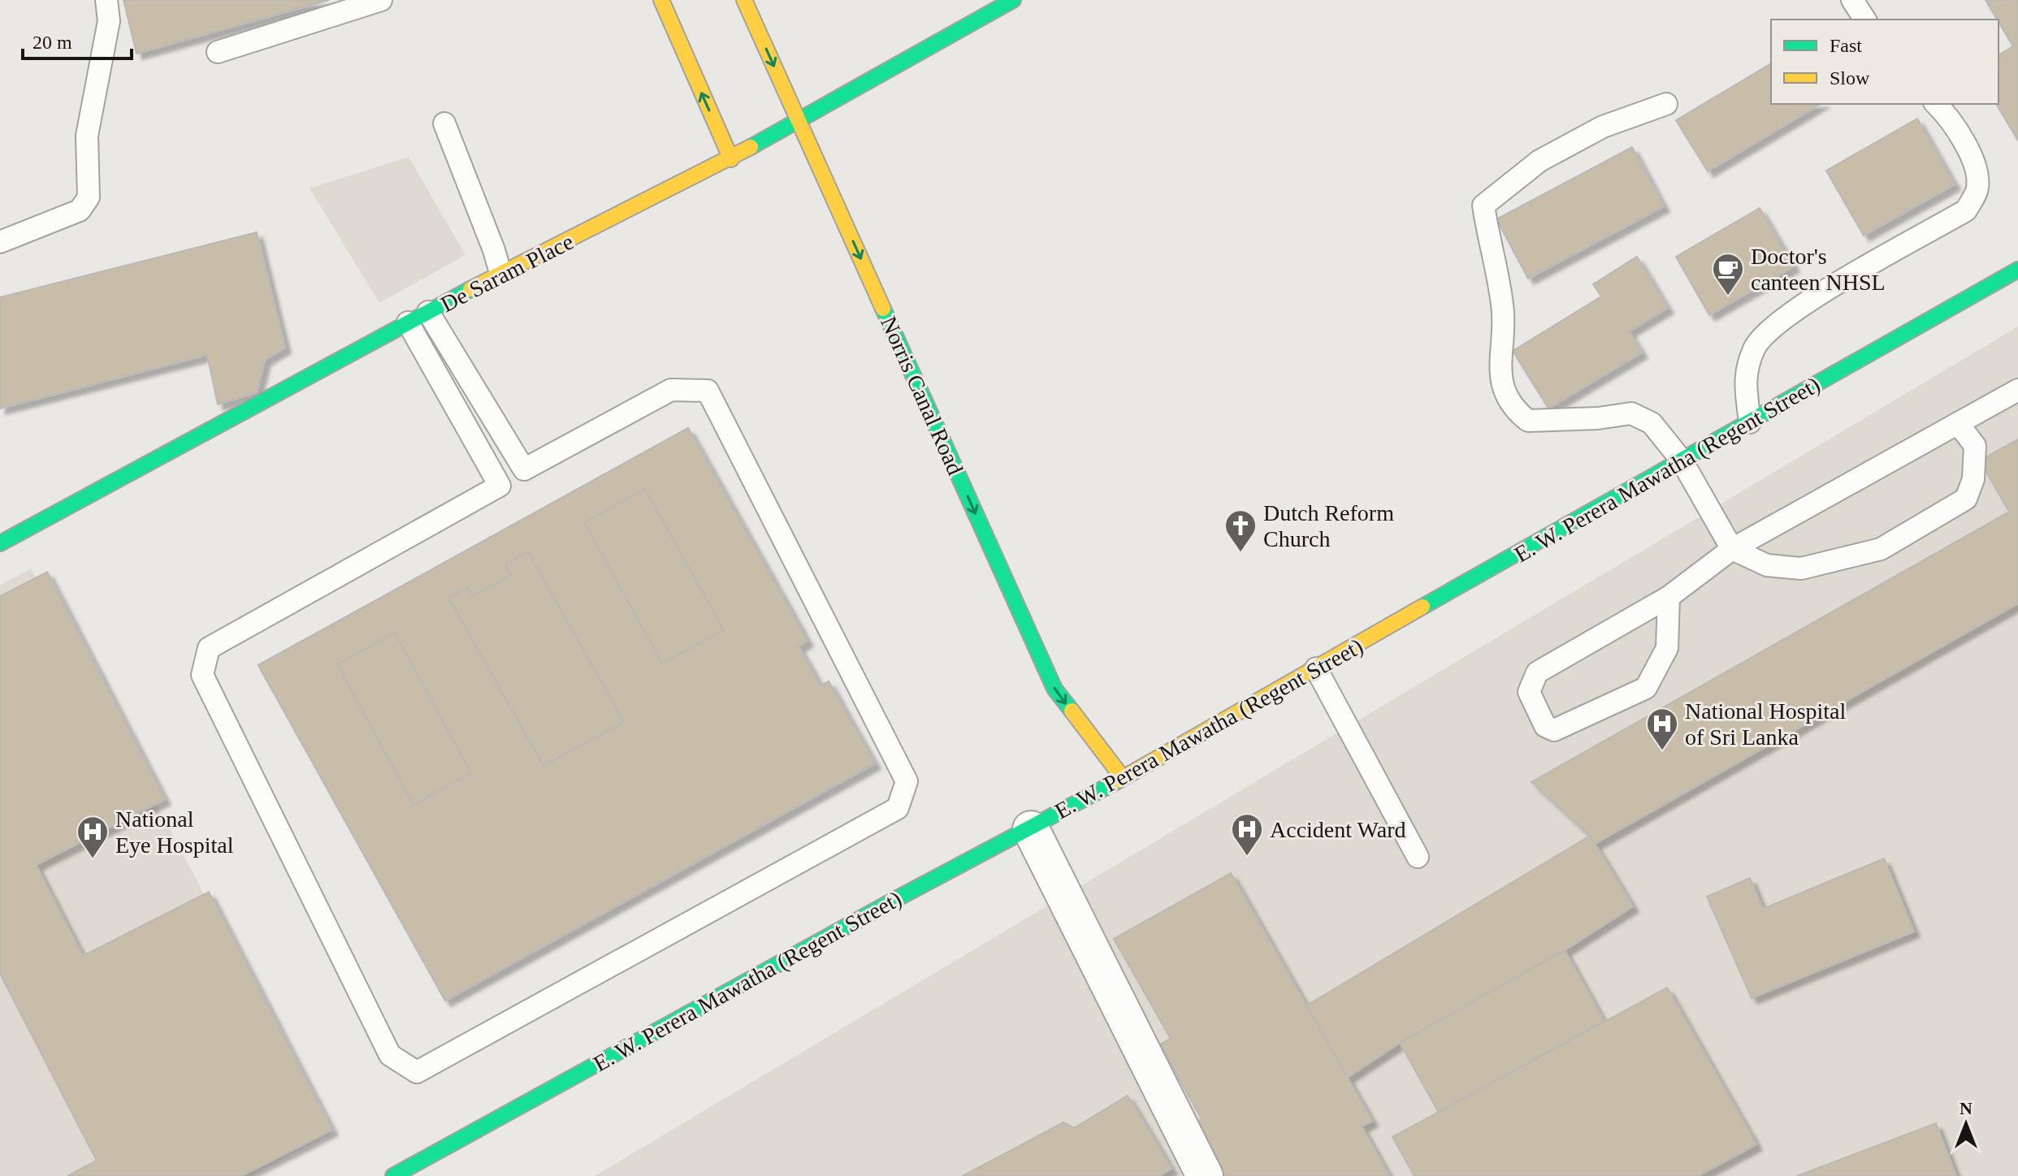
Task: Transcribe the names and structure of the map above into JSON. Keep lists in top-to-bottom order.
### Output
{
  "streets": {
    "street": ["De Saram Place", "Norris Canal Road", "E. W. Perera Mawatha (Regent Street)"]
  },
  "crossings": [
    ["De Saram Place", "Norris Canal Road"],
    ["Norris Canal Road", "E. W. Perera Mawatha (Regent Street)"]
  ],
  "one_way": ["Norris Canal Road"],
  "places": {
    "cafe": ["Doctor's canteen NHSL"],
    "church": ["Dutch Reform Church"],
    "hospital": ["National Hospital of Sri Lanka", "Accident Ward", "National Eye Hospital"]
  },
  "legend": ["Fast", "Slow"],
  "scale_bar": "20 m",
  "north": "top"
}
